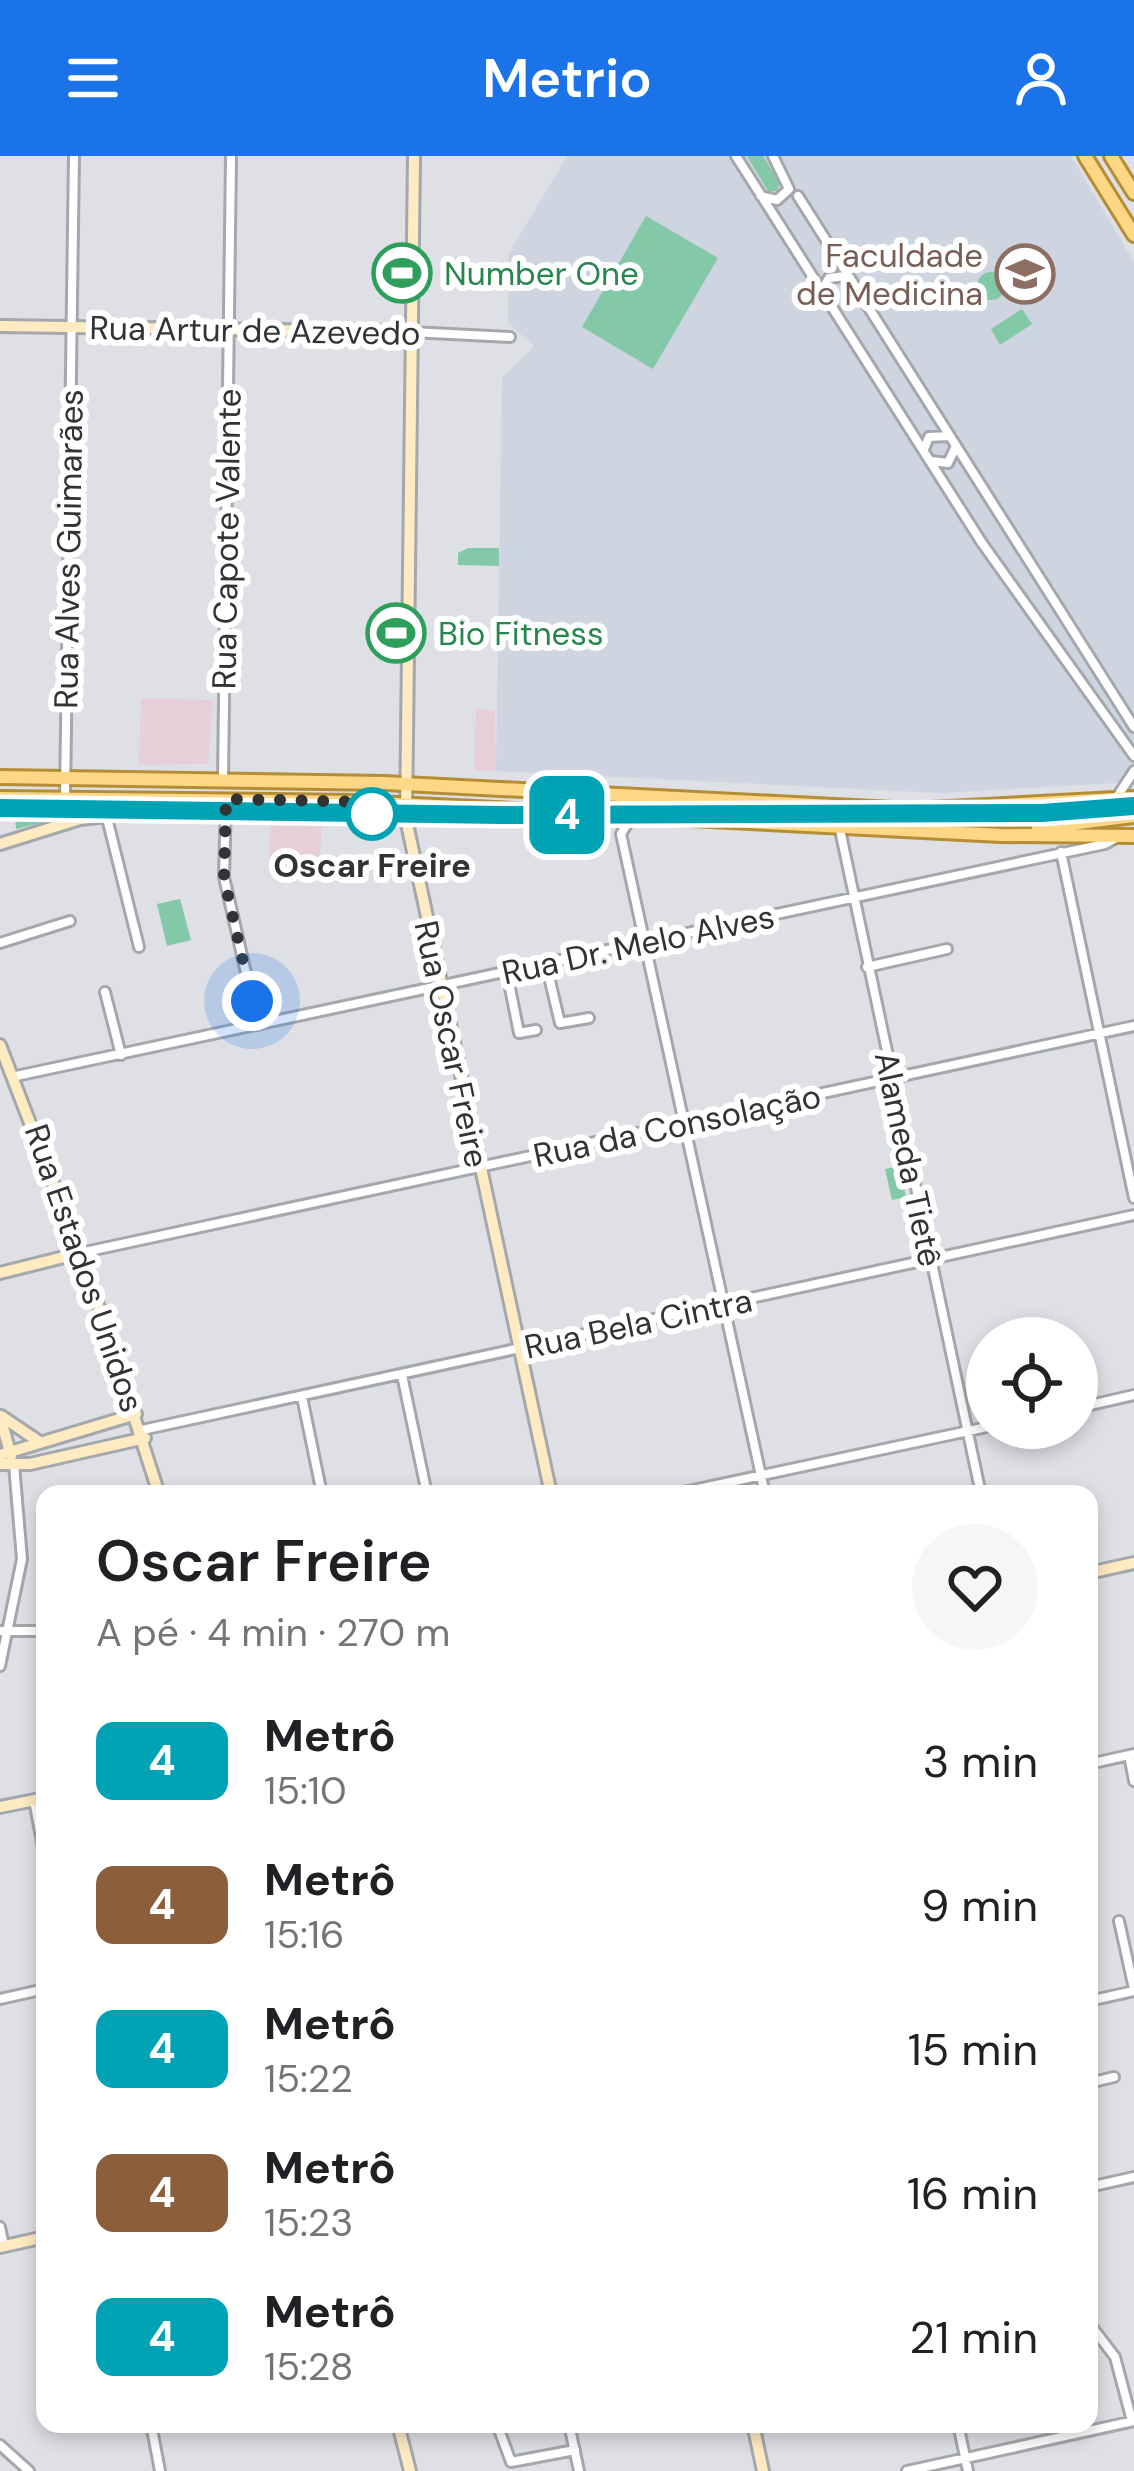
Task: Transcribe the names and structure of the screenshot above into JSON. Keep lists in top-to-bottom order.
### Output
{
  "streets": {
    "street": [
      "Rua Artur de Azevedo",
      "Rua Capote Valente",
      "Rua Alves Guimarães",
      "Rua Dr. Melo Alves",
      "Rua Oscar Freire",
      "Rua da Consolação",
      "Alameda Tietê",
      "Rua Estados Unidos",
      "Rua Bela Cintra"
    ]
  },
  "crossings": [
    ["Rua Artur de Azevedo", "Rua Capote Valente"],
    ["Rua Artur de Azevedo", "Rua Alves Guimarães"],
    ["Rua Artur de Azevedo", "Rua Oscar Freire"],
    ["Rua Dr. Melo Alves", "Rua Oscar Freire"],
    ["Rua Dr. Melo Alves", "Alameda Tietê"],
    ["Rua Dr. Melo Alves", "Rua Estados Unidos"],
    ["Rua Oscar Freire", "Rua da Consolação"],
    ["Rua Oscar Freire", "Rua Bela Cintra"],
    ["Rua da Consolação", "Alameda Tietê"],
    ["Rua da Consolação", "Rua Estados Unidos"],
    ["Alameda Tietê", "Rua Bela Cintra"],
    ["Rua Estados Unidos", "Rua Bela Cintra"]
  ],
  "places": {
    "sports": ["Number One", "Bio Fitness"],
    "school or university": ["Faculdade de Medicina"],
    "other": ["Oscar Freire"]
  },
  "lines": ["metro line 4"],
  "page": {
    "header": "Metrio",
    "on_map": "4",
    "heading": ["Oscar Freire", "A pé · 4 min · 270 m"],
    "list": [
      {
        "mark": "4",
        "name": "Metrô",
        "note": "15:10",
        "value": "3 min"
      },
      {
        "mark": "4",
        "name": "Metrô",
        "note": "15:16",
        "value": "9 min"
      },
      {
        "mark": "4",
        "name": "Metrô",
        "note": "15:22",
        "value": "15 min"
      },
      {
        "mark": "4",
        "name": "Metrô",
        "note": "15:23",
        "value": "16 min"
      },
      {
        "mark": "4",
        "name": "Metrô",
        "note": "15:28",
        "value": "21 min"
      }
    ]
  }
}
